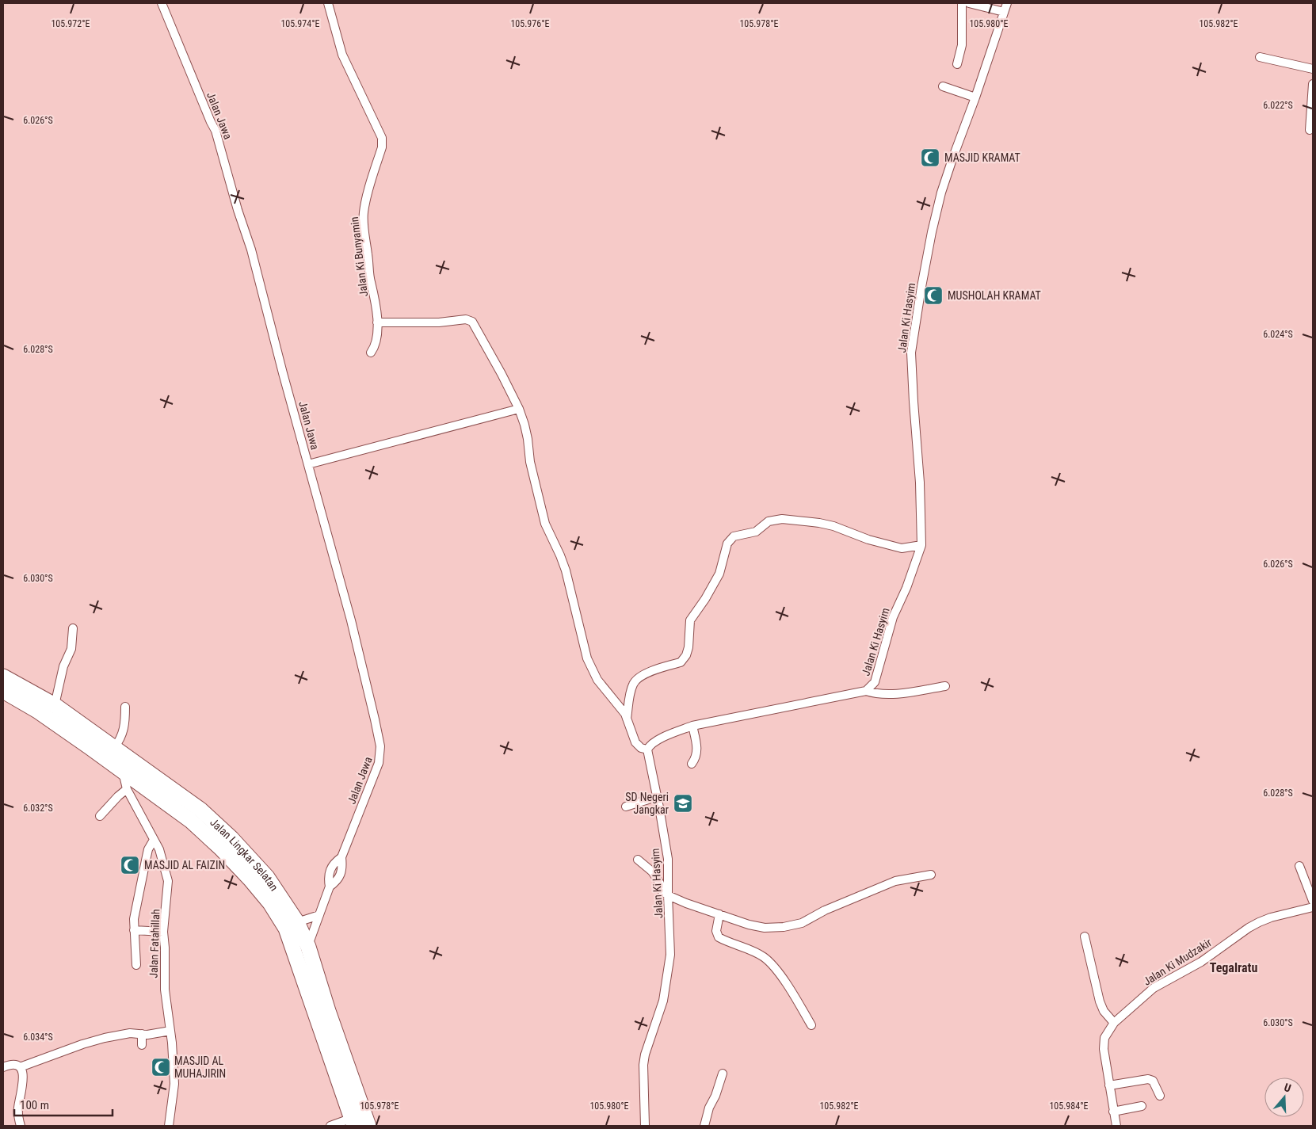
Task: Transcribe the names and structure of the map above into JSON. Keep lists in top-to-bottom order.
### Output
{
  "streets": {
    "highway": ["Jalan Lingkar Selatan"],
    "street": [
      "Jalan Jawa",
      "Jalan Ki Bunyamin",
      "Jalan Ki Hasyim",
      "Jalan Fatahillah",
      "Jalan Ki Mudzakir"
    ]
  },
  "crossings": [
    ["Jalan Jawa", "Jalan Lingkar Selatan"],
    ["Jalan Lingkar Selatan", "Jalan Fatahillah"]
  ],
  "districts": ["Tegalratu"],
  "places": {
    "mosque": [
      "MASJID KRAMAT",
      "MUSHOLAH KRAMAT",
      "MASJID AL FAIZIN",
      "MASJID AL MUHAJIRIN"
    ],
    "school or university": ["SD Negeri Jangkar"]
  },
  "scale_bar": "100 m",
  "north": "top",
  "coordinates": [
    "105.972°E",
    "105.974°E",
    "105.982°E",
    "105.976°E",
    "105.978°E",
    "105.980°E",
    "6.022°S",
    "6.026°S",
    "6.024°S",
    "6.028°S",
    "6.030°S",
    "6.032°S",
    "6.034°S",
    "105.984°E"
  ]
}
